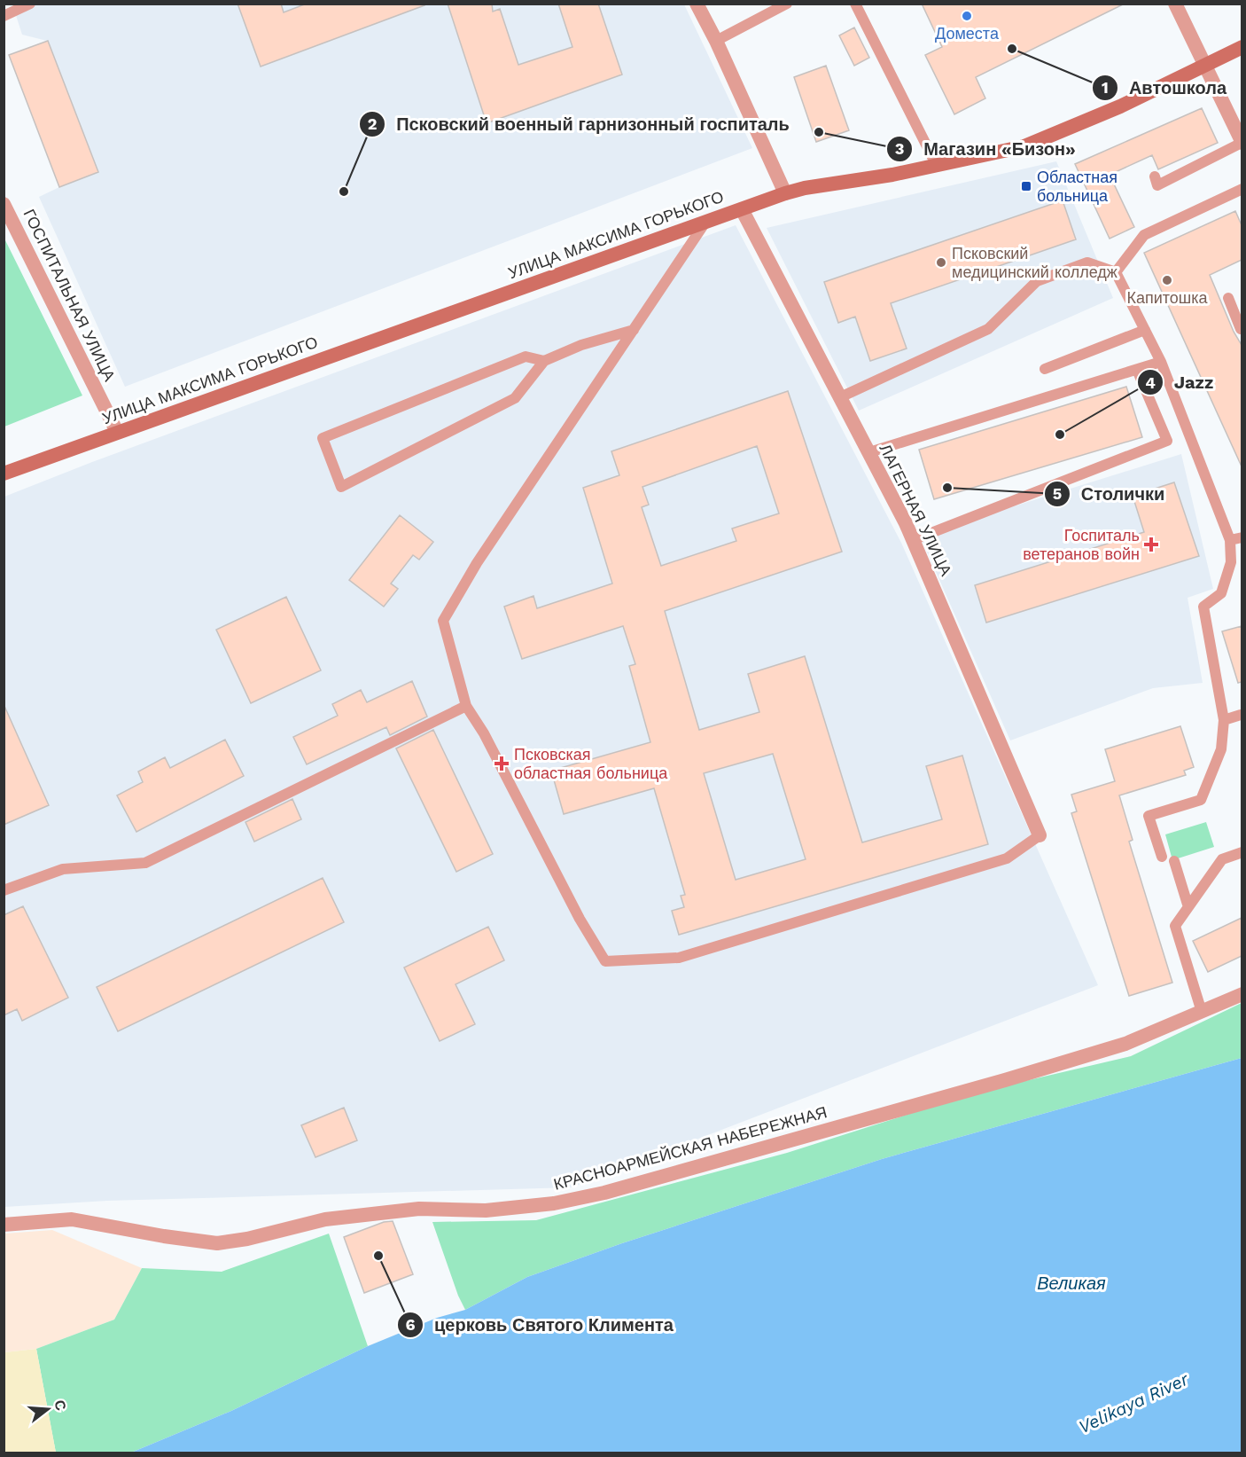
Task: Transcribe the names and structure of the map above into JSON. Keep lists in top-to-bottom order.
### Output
{
  "streets": {
    "main road": ["УЛИЦА МАКСИМА ГОРЬКОГО"],
    "street": ["ГОСПИТАЛЬНАЯ УЛИЦА", "ЛАГЕРНАЯ УЛИЦА", "КРАСНОАРМЕЙСКАЯ НАБЕРЕЖНАЯ"]
  },
  "crossings": [
    ["УЛИЦА МАКСИМА ГОРЬКОГО", "ГОСПИТАЛЬНАЯ УЛИЦА"],
    ["УЛИЦА МАКСИМА ГОРЬКОГО", "ЛАГЕРНАЯ УЛИЦА"]
  ],
  "water": ["Великая", "Velikaya River"],
  "places": {
    "other": [
      "Доместа",
      "Автошкола",
      "Магазин «Бизон»",
      "Псковский военный гарнизонный госпиталь",
      "Псковский медицинский колледж",
      "Капитошка",
      "Jazz",
      "Столички",
      "церковь Святого Климента"
    ],
    "transit": ["Областная больница"],
    "health": ["Госпиталь ветеранов войн", "Псковская областная больница"]
  },
  "north": "right"
}
